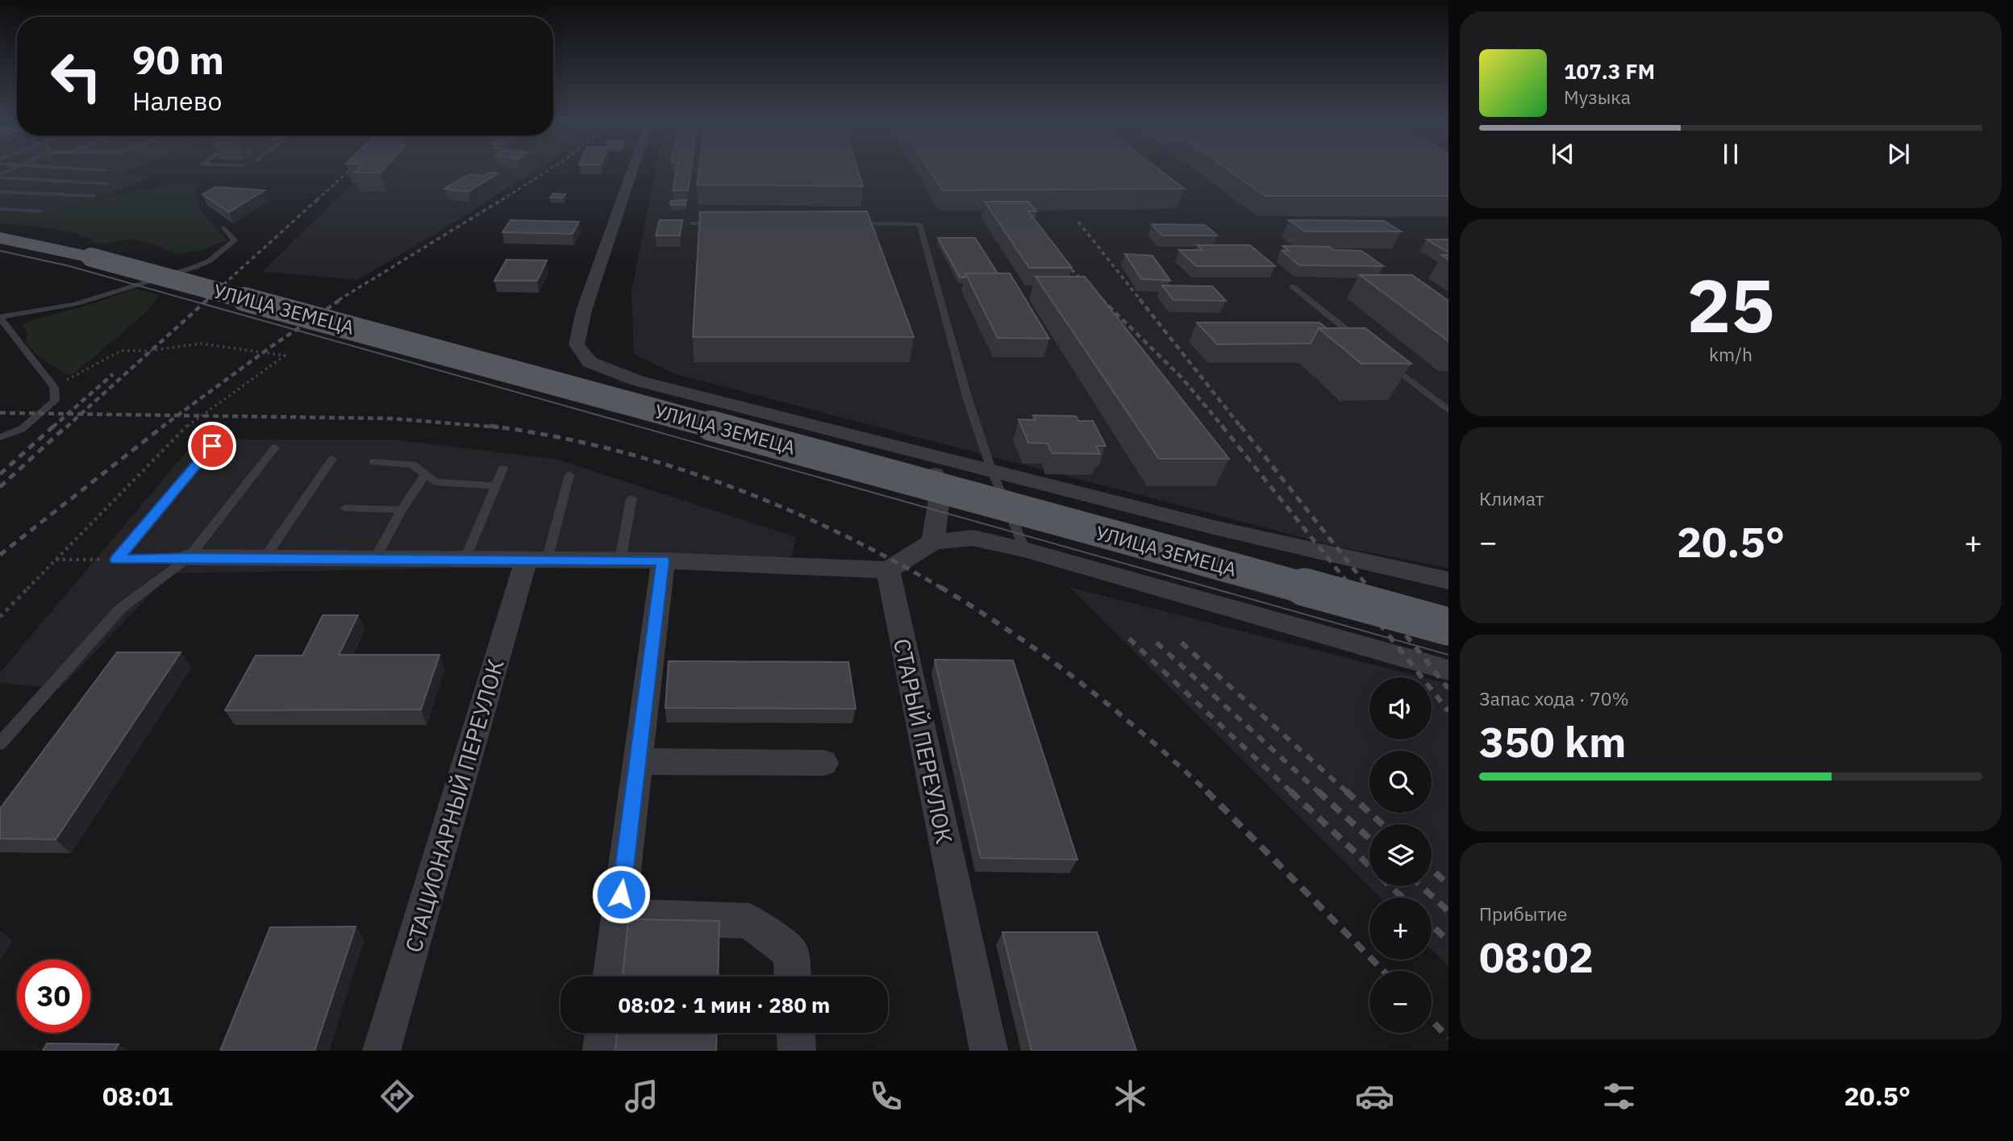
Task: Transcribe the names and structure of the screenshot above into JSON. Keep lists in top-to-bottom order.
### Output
{
  "streets": {
    "main road": ["УЛИЦА ЗЕМЕЦА"],
    "street": ["СТАРЫЙ ПЕРЕУЛОК", "СТАЦИОНАРНЫЙ ПЕРЕУЛОК"]
  },
  "page": {
    "turn": ["90 m", "Налево"],
    "song": ["107.3 FM", "Музыка"],
    "tile": [
      ["25", "km/h"],
      "Климат",
      ["Запас хода · 70%", "350 km"],
      ["Прибытие", "08:02"]
    ],
    "heat": ["−", "20.5°", "+"],
    "map_buttons": ["+", "−"],
    "limit": "30",
    "trip": "08:02 · 1 мин · 280 m",
    "tabs": ["08:01", "20.5°"]
  }
}
